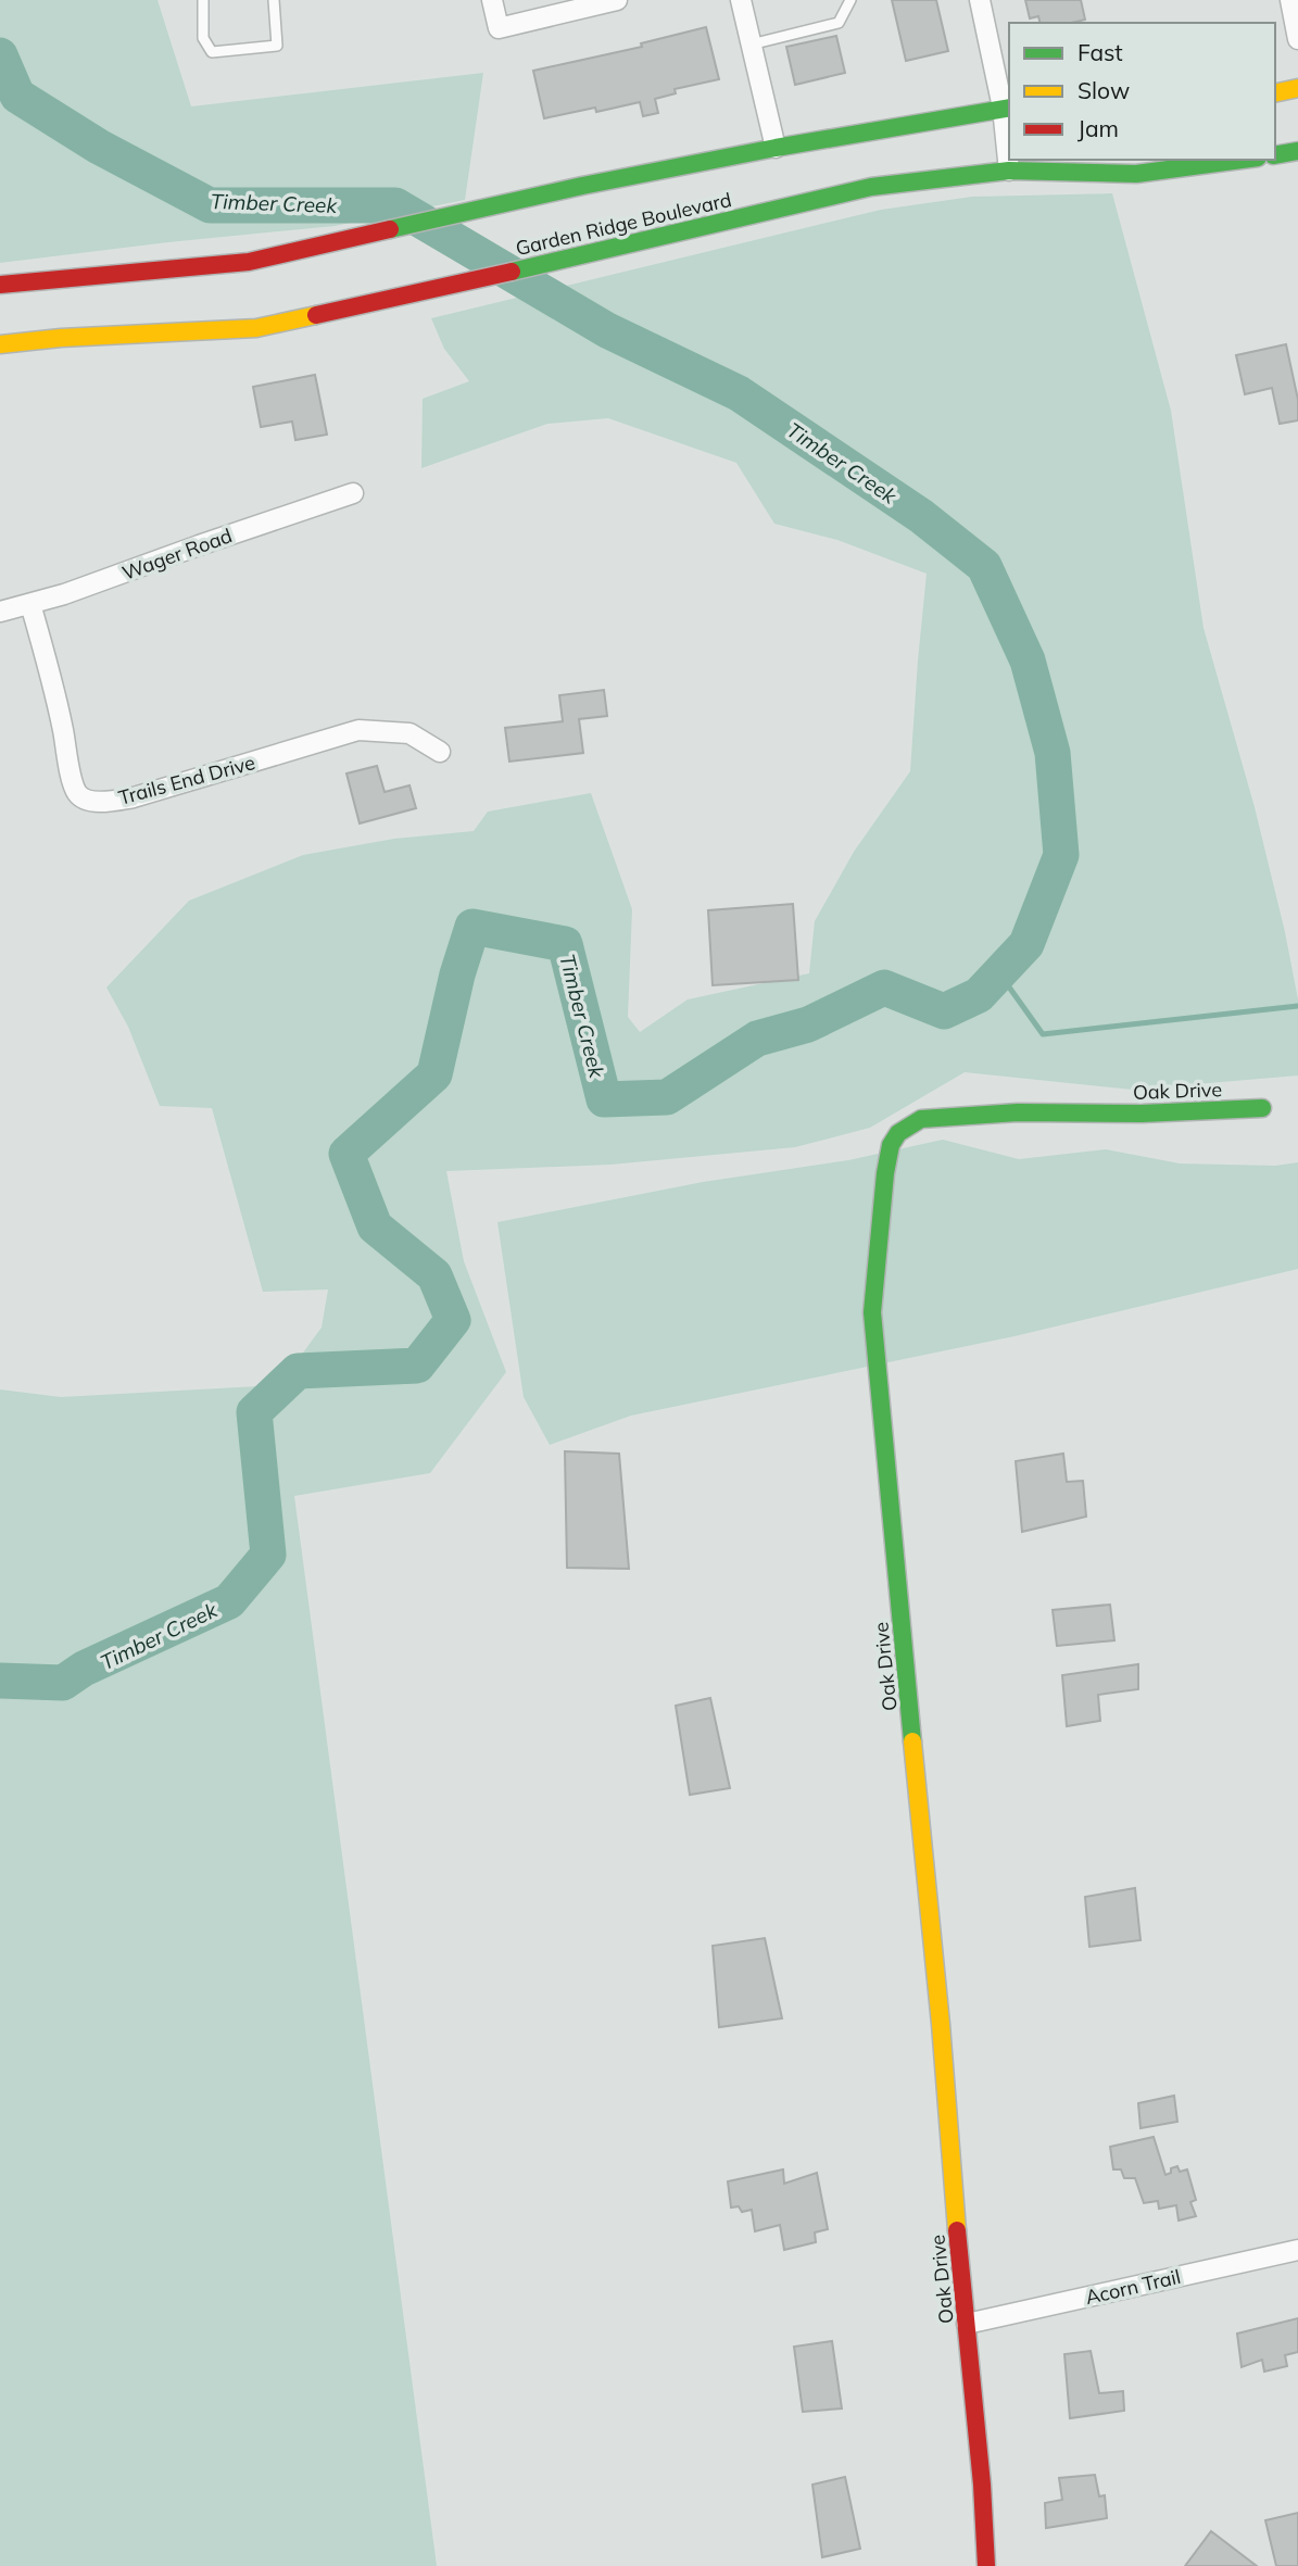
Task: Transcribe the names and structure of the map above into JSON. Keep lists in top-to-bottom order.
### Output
{
  "streets": {
    "main road": ["Garden Ridge Boulevard", "Oak Drive"],
    "street": ["Wager Road", "Trails End Drive", "Acorn Trail"]
  },
  "crossings": [
    ["Wager Road", "Trails End Drive"],
    ["Oak Drive", "Acorn Trail"]
  ],
  "water": ["Timber Creek"],
  "legend": ["Fast", "Slow", "Jam"]
}
